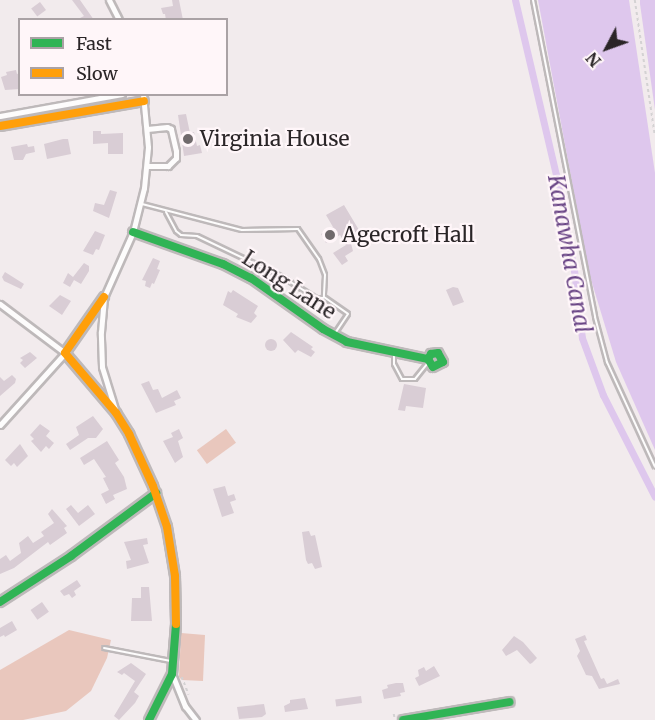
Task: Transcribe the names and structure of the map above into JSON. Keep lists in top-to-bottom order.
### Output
{
  "streets": {
    "street": ["Long Lane"]
  },
  "water": ["Kanawha Canal"],
  "places": ["Virginia House", "Agecroft Hall"],
  "legend": ["Fast", "Slow"],
  "north": "bottom left"
}
